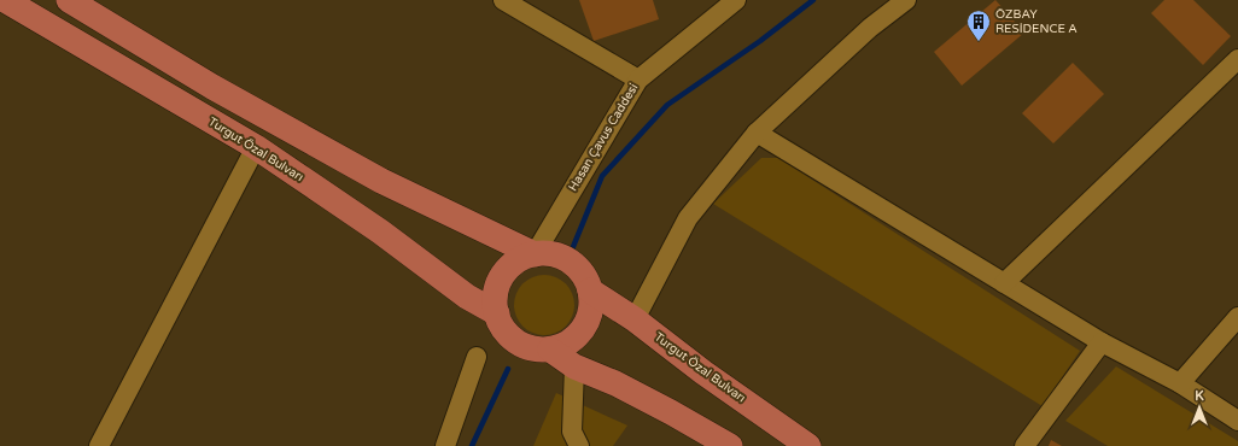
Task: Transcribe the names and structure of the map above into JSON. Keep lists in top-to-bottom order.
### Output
{
  "streets": {
    "main road": ["Turgut Özal Bulvarı"],
    "street": ["Hasan Çavus Caddesi"]
  },
  "crossings": [
    ["Hasan Çavus Caddesi", "Turgut Özal Bulvarı"]
  ],
  "places": {
    "building": ["ÖZBAY RESİDENCE A"]
  },
  "north": "top"
}
